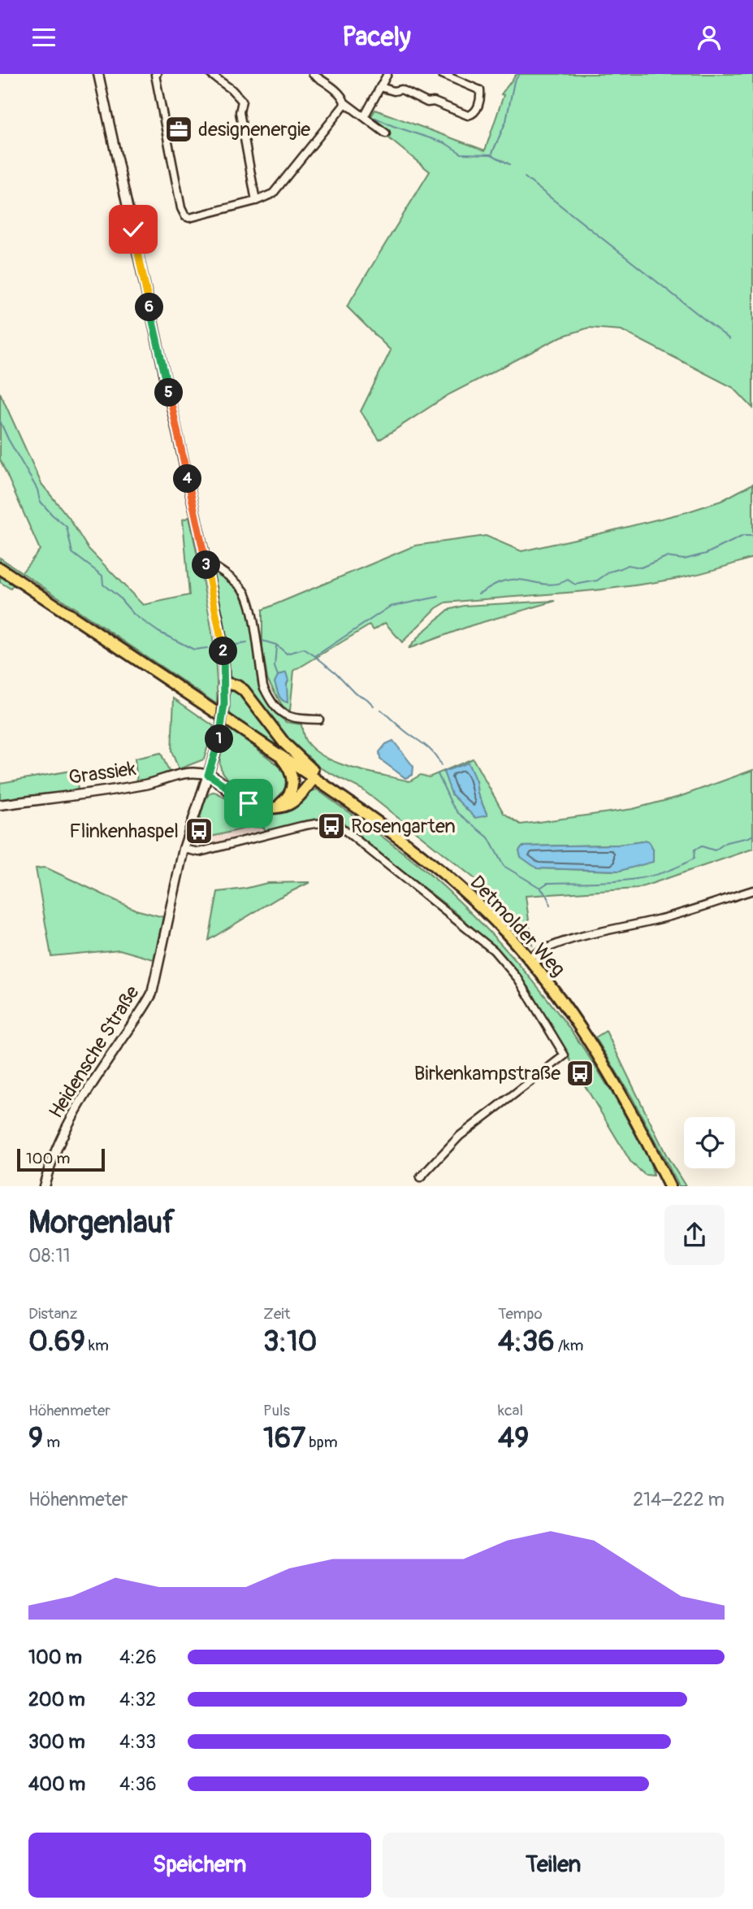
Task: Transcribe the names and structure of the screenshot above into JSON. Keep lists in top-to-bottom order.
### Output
{
  "streets": {
    "main road": ["Detmolder Weg"],
    "street": ["Grassiek", "Heidensche Straße"]
  },
  "crossings": [
    ["Grassiek", "Heidensche Straße"],
    ["Detmolder Weg", "Heidensche Straße"]
  ],
  "places": {
    "office": ["designenergie"],
    "bus stop": ["Rosengarten", "Flinkenhaspel", "Birkenkampstraße"]
  },
  "scale_bar": "100 m",
  "page": {
    "header": "Pacely",
    "pins": [
      "6",
      "5",
      "4",
      "3",
      "2",
      "1"
    ],
    "scale": "100 m",
    "heading": ["Morgenlauf", "08:11"],
    "stats": [
      ["Distanz", "0.69 km"],
      ["Zeit", "3:10"],
      ["Tempo", "4:36 /km"],
      ["Höhenmeter", "9 m"],
      ["Puls", "167 bpm"],
      ["kcal", "49"]
    ],
    "chart": ["Höhenmeter", "214–222 m"],
    "list": [
      {
        "name": "100 m",
        "note": "4:26"
      },
      {
        "name": "200 m",
        "note": "4:32"
      },
      {
        "name": "300 m",
        "note": "4:33"
      },
      {
        "name": "400 m",
        "note": "4:36"
      }
    ],
    "buttons": ["Speichern", "Teilen"]
  }
}
